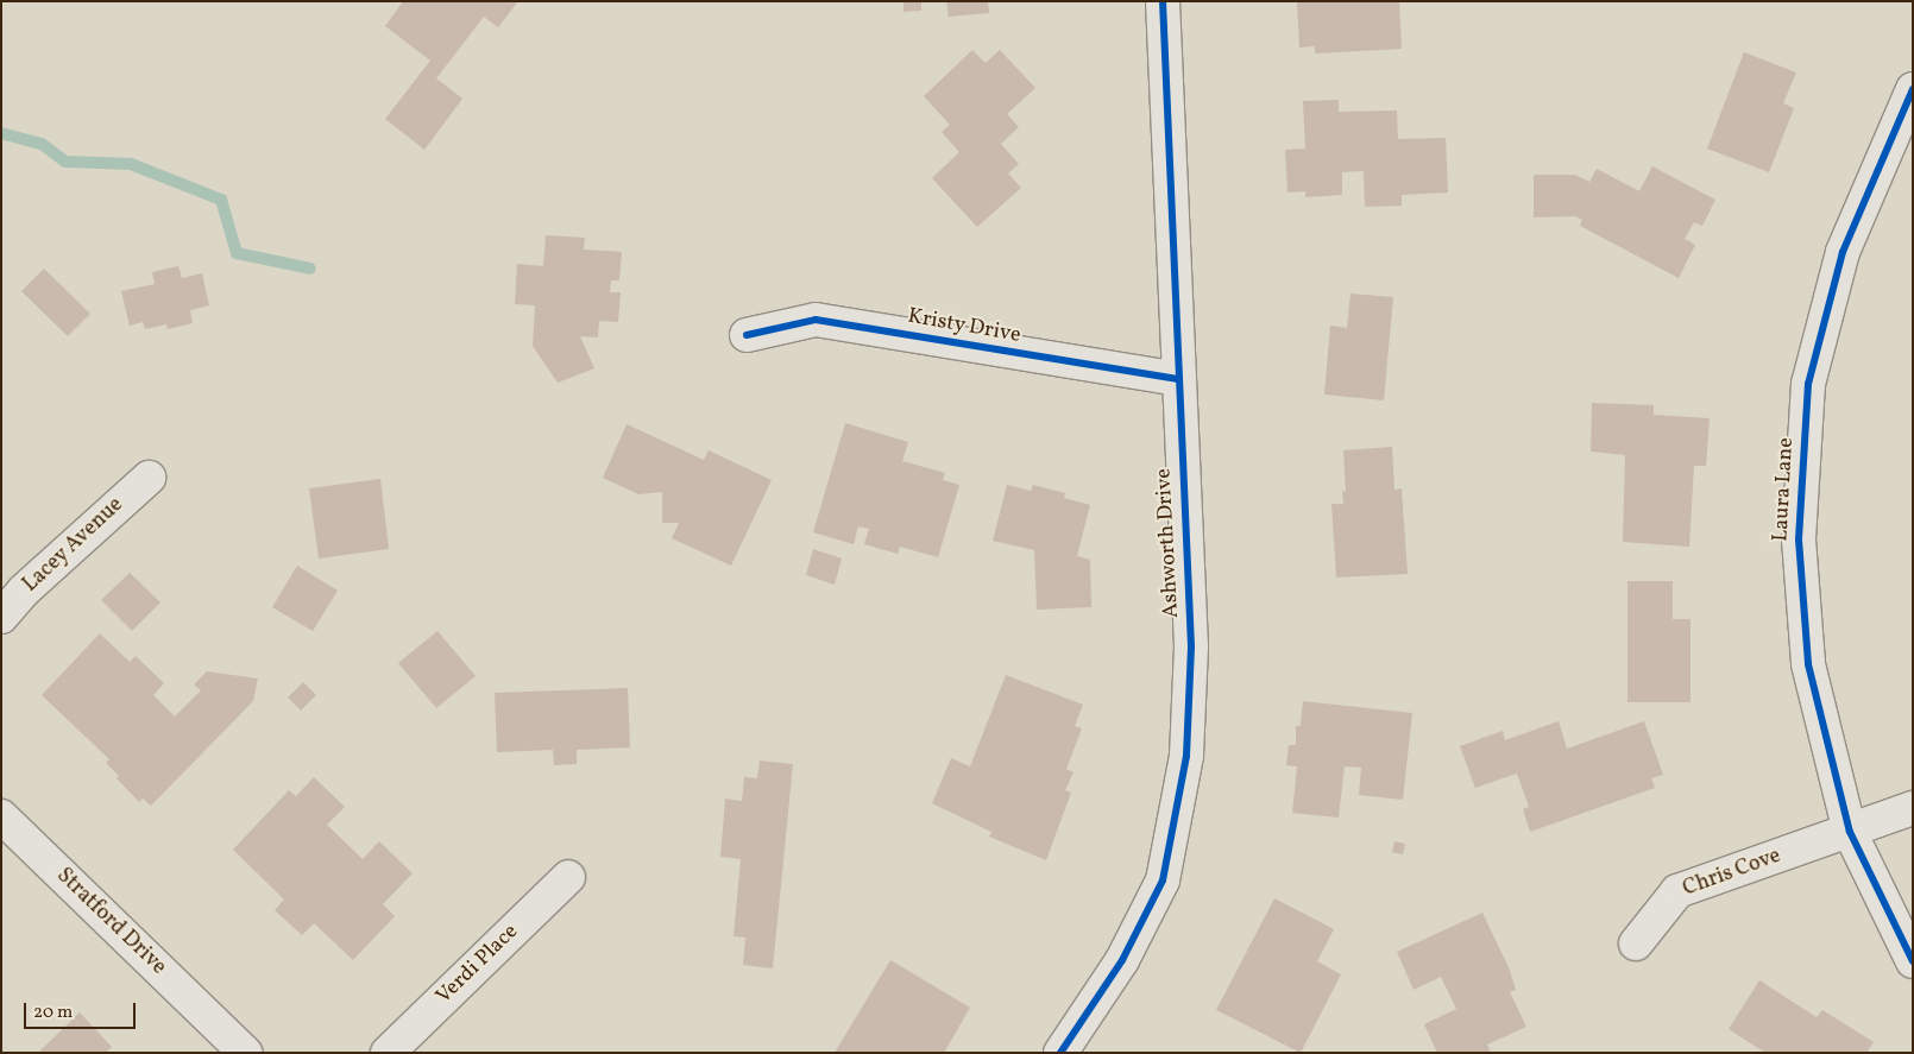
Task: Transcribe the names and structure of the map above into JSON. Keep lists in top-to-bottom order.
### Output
{
  "streets": {
    "street": [
      "Kristy Drive",
      "Laura Lane",
      "Ashworth Drive",
      "Lacey Avenue",
      "Chris Cove",
      "Stratford Drive",
      "Verdi Place"
    ]
  },
  "crossings": [
    ["Kristy Drive", "Ashworth Drive"],
    ["Laura Lane", "Chris Cove"]
  ],
  "scale_bar": "20 m"
}
